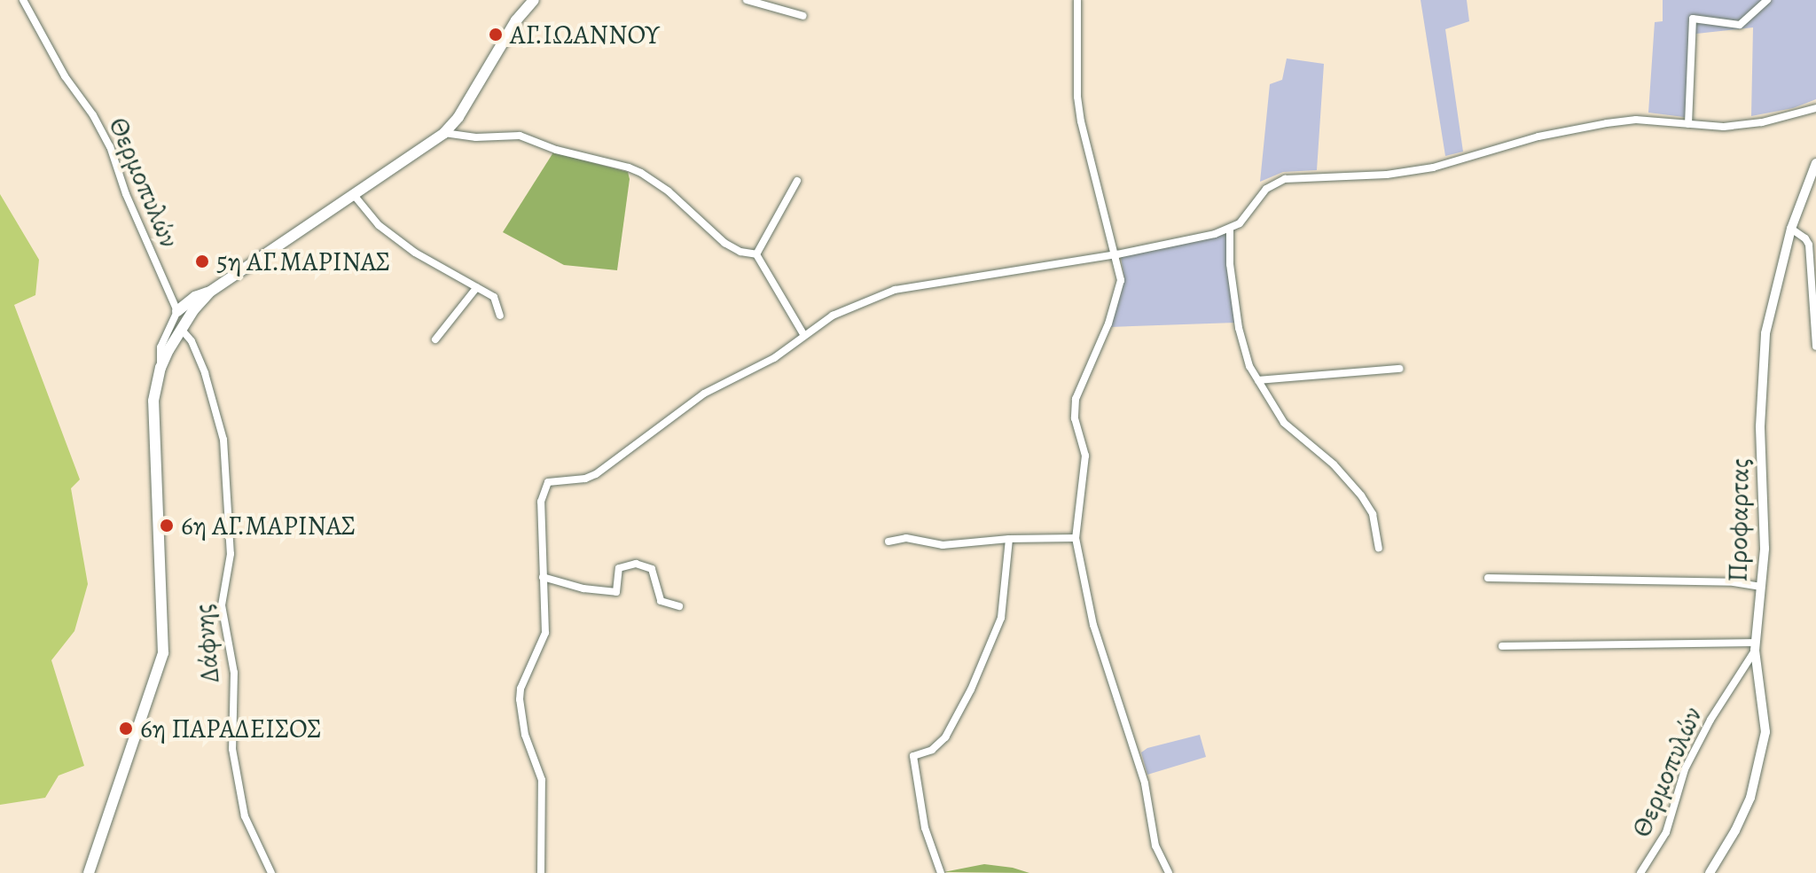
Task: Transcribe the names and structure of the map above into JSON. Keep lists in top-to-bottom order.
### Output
{
  "streets": {
    "street": ["Θερμοπυλών", "Προφαρτας", "Δάφνης"]
  },
  "crossings": [
    ["Θερμοπυλών", "Προφαρτας"]
  ],
  "places": [
    "ΑΓ.ΙΩΑΝΝΟΥ",
    "5η ΑΓ.ΜΑΡΙΝΑΣ",
    "6η ΑΓ.ΜΑΡΙΝΑΣ",
    "6η ΠΑΡΑΔΕΙΣΟΣ"
  ]
}
